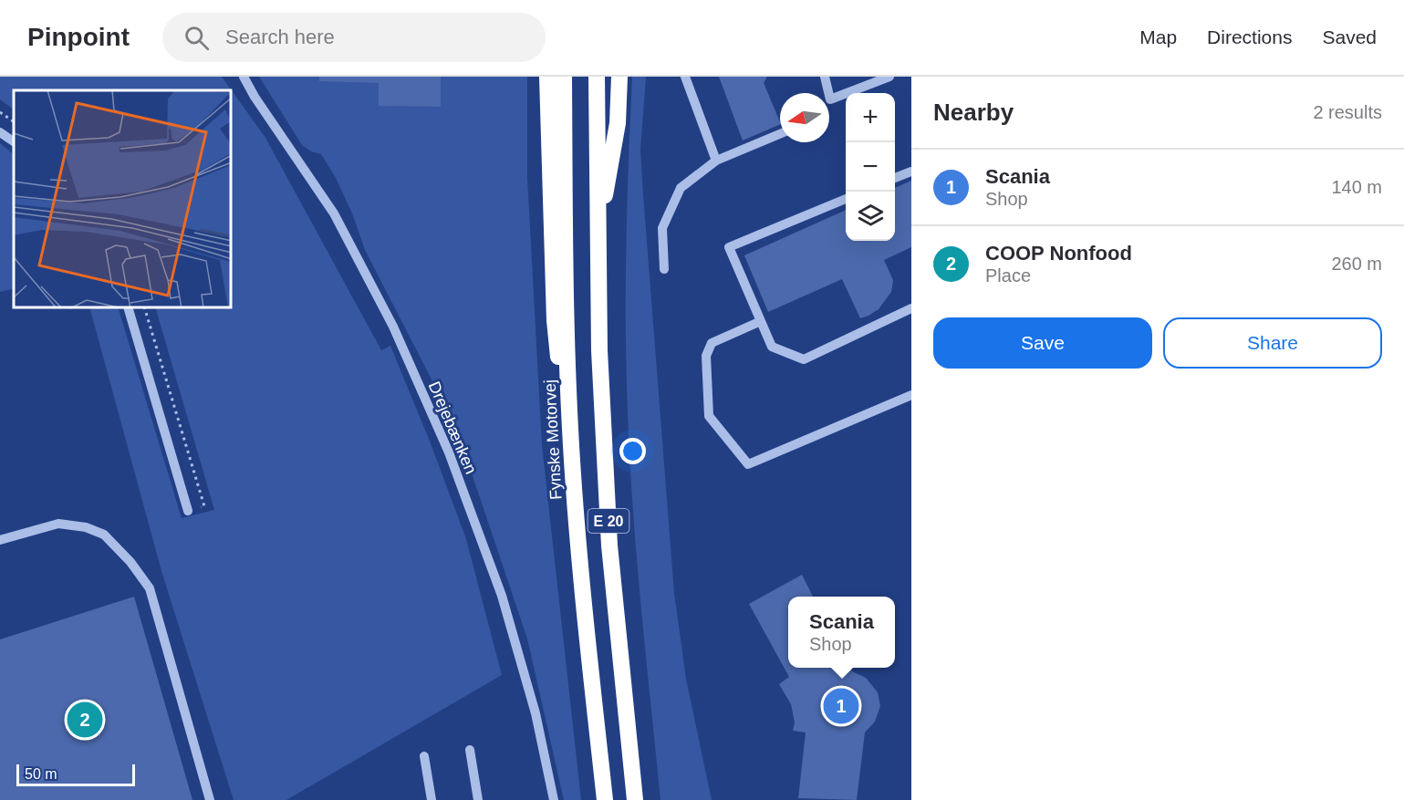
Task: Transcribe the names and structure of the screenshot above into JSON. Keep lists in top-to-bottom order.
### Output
{
  "streets": {
    "highway": ["Fynske Motorvej", "E 20"],
    "street": ["Drejebænken"]
  },
  "scale_bar": "50 m",
  "north": "left",
  "page": {
    "header": "Pinpoint",
    "search": "Search here",
    "nav": ["Map", "Directions", "Saved"],
    "heading": ["Nearby", "2 results"],
    "map_buttons": ["+", "−"],
    "list": [
      {
        "mark": "1",
        "name": "Scania",
        "note": "Shop",
        "value": "140 m"
      },
      {
        "mark": "2",
        "name": "COOP Nonfood",
        "note": "Place",
        "value": "260 m"
      }
    ],
    "buttons": ["Save", "Share"],
    "popup": ["Scania", "Shop"],
    "pins": ["1", "2"],
    "scale": "50 m"
  }
}
